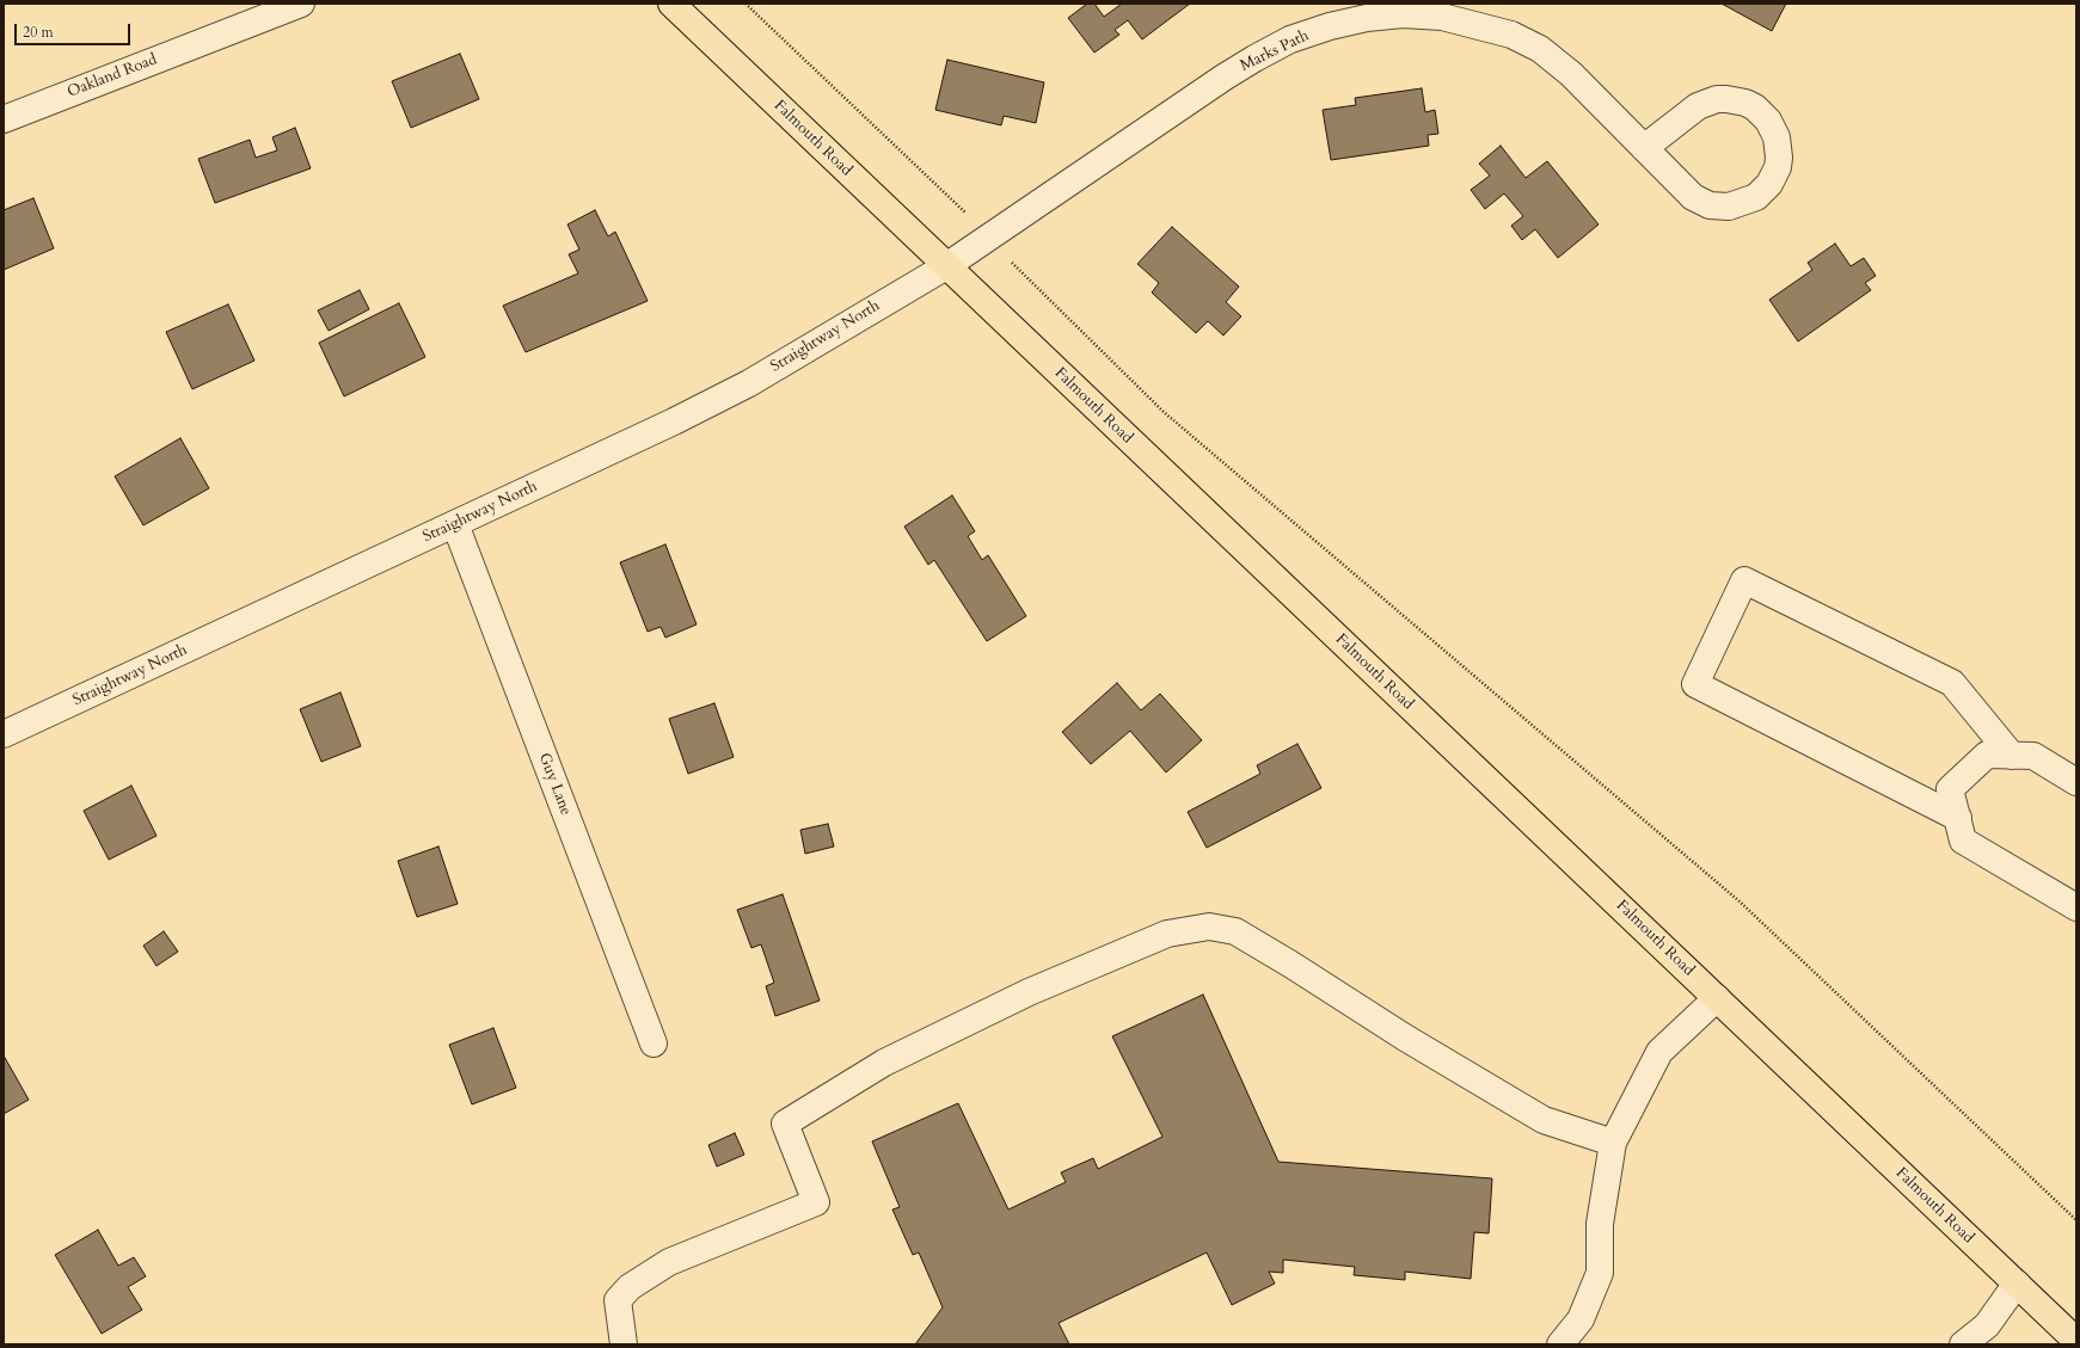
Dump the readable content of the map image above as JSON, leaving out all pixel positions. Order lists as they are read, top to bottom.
{
  "streets": {
    "main road": ["Falmouth Road"],
    "street": [
      "Marks Path",
      "Oakland Road",
      "Straightway North",
      "Guy Lane"
    ]
  },
  "crossings": [
    ["Marks Path", "Falmouth Road"],
    ["Marks Path", "Straightway North"],
    ["Falmouth Road", "Straightway North"],
    ["Straightway North", "Guy Lane"]
  ],
  "scale_bar": "20 m"
}
